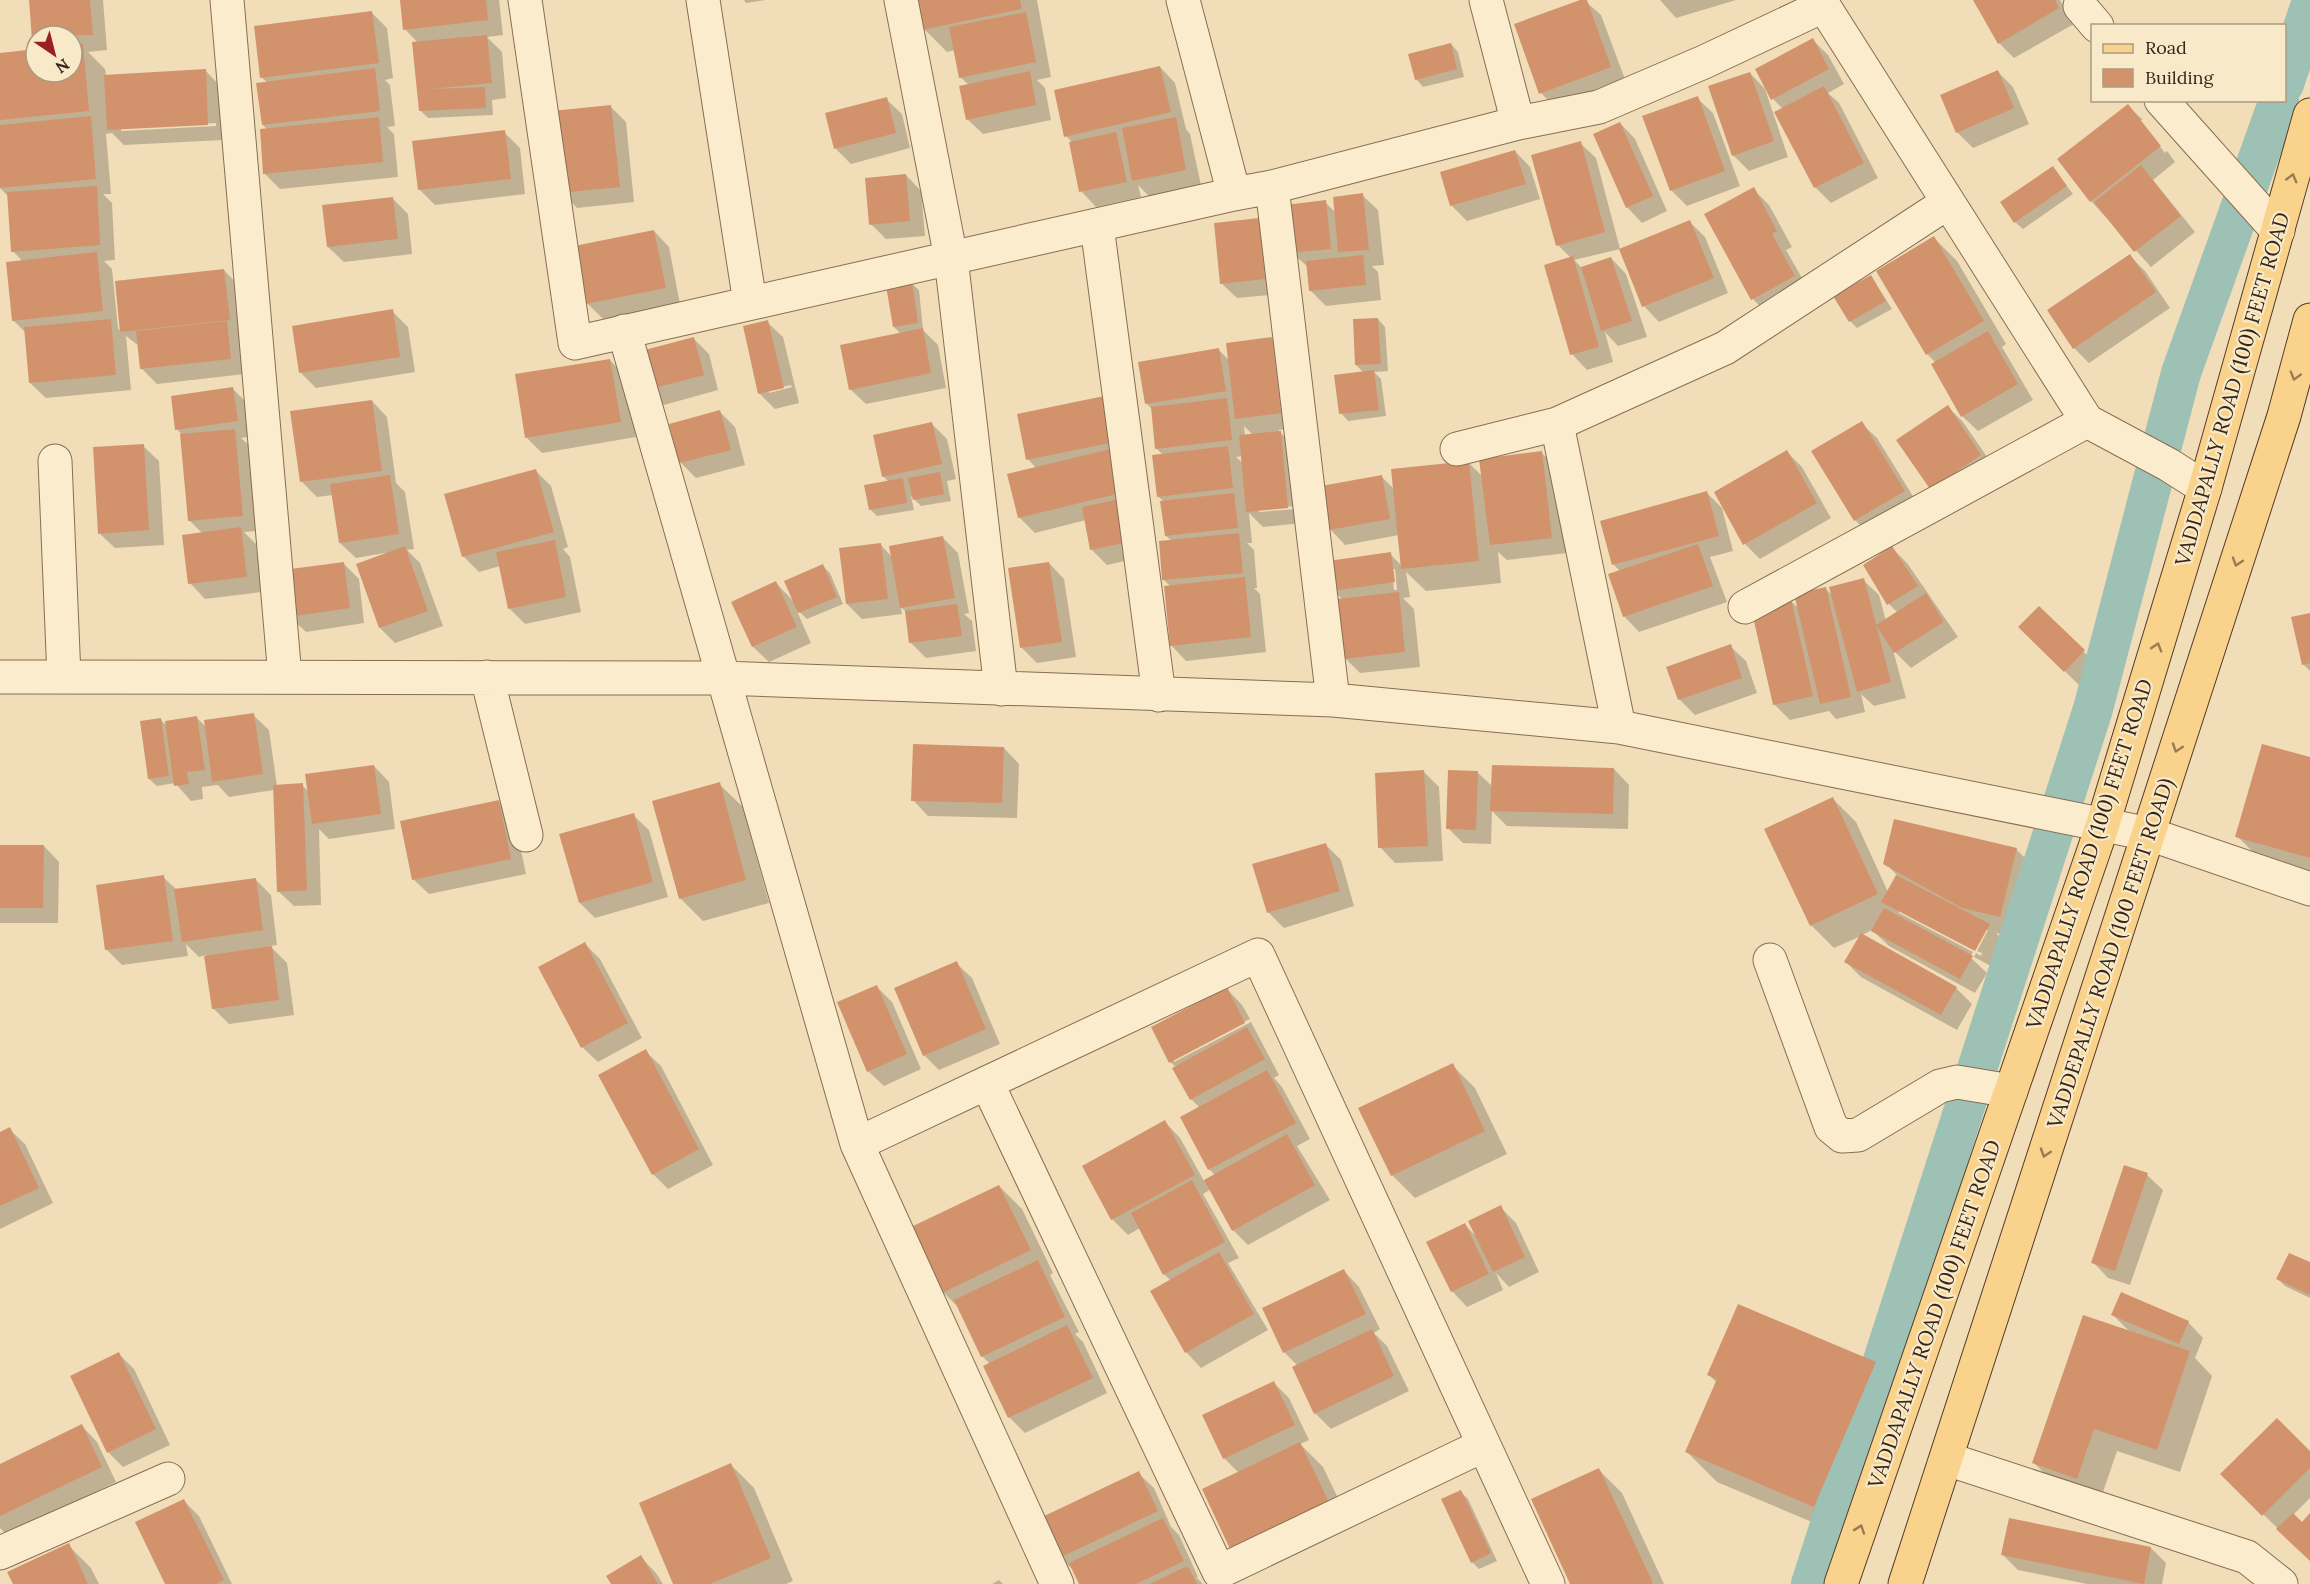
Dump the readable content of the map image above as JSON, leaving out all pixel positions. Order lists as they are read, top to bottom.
{
  "streets": {
    "main road": ["VADDAPALLY ROAD (100) FEET ROAD", "VADDEPALLY ROAD (100 FEET ROAD)"]
  },
  "one_way": ["VADDAPALLY ROAD (100) FEET ROAD", "VADDEPALLY ROAD (100 FEET ROAD)"],
  "legend": ["Road", "Building"],
  "north": "bottom right"
}
